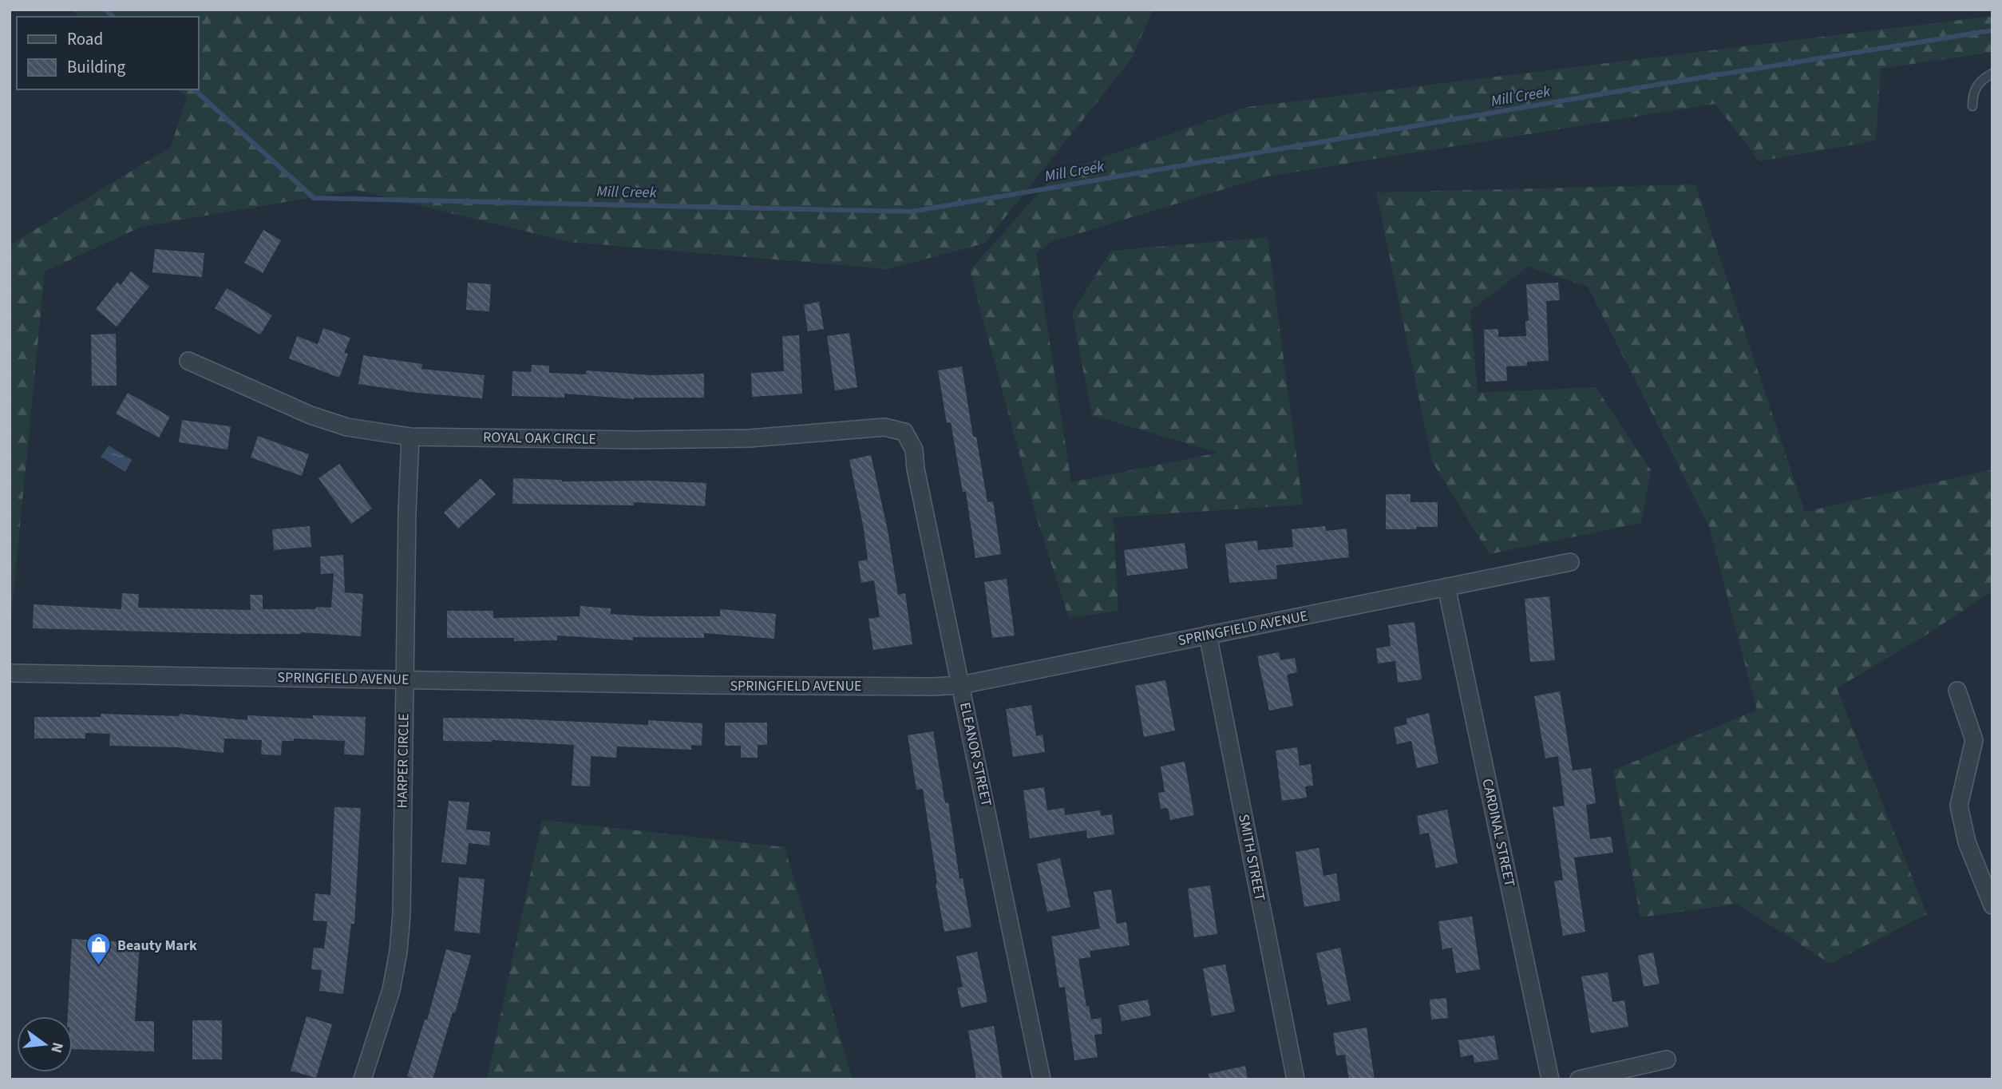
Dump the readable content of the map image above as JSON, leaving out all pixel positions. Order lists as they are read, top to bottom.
{
  "streets": {
    "street": [
      "ROYAL OAK CIRCLE",
      "SPRINGFIELD AVENUE",
      "ELEANOR STREET",
      "HARPER CIRCLE",
      "CARDINAL STREET",
      "SMITH STREET"
    ]
  },
  "crossings": [
    ["ROYAL OAK CIRCLE", "ELEANOR STREET"],
    ["ROYAL OAK CIRCLE", "HARPER CIRCLE"],
    ["SPRINGFIELD AVENUE", "ELEANOR STREET"],
    ["SPRINGFIELD AVENUE", "HARPER CIRCLE"],
    ["SPRINGFIELD AVENUE", "CARDINAL STREET"],
    ["SPRINGFIELD AVENUE", "SMITH STREET"]
  ],
  "water": ["Mill Creek"],
  "places": {
    "shop": ["Beauty Mark"]
  },
  "legend": ["Road", "Building"],
  "north": "right"
}
